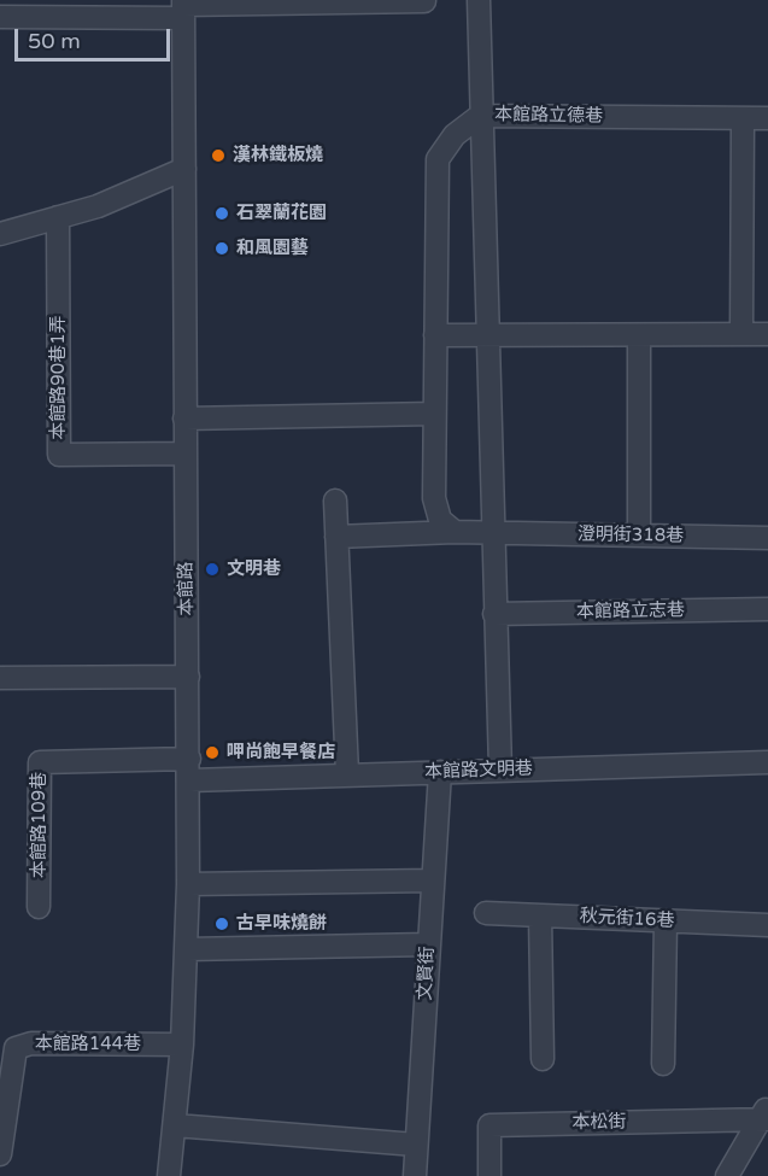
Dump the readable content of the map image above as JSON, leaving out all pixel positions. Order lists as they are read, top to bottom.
{
  "streets": {
    "street": [
      "本館路立德巷",
      "本館路90巷1弄",
      "澄明街318巷",
      "本館路",
      "本館路立志巷",
      "本館路文明巷",
      "本館路109巷",
      "秋元街16巷",
      "文賢街",
      "本館路144巷",
      "本松街"
    ]
  },
  "crossings": [
    ["本館路90巷1弄", "本館路"],
    ["本館路", "本館路文明巷"],
    ["本館路", "本館路109巷"],
    ["本館路", "本館路144巷"],
    ["本館路文明巷", "本館路109巷"],
    ["本館路文明巷", "文賢街"]
  ],
  "places": [
    "漢林鐵板燒",
    "石翠蘭花園",
    "和風園藝",
    "文明巷",
    "呷尚飽早餐店",
    "古早味燒餅"
  ],
  "scale_bar": "50 m"
}
